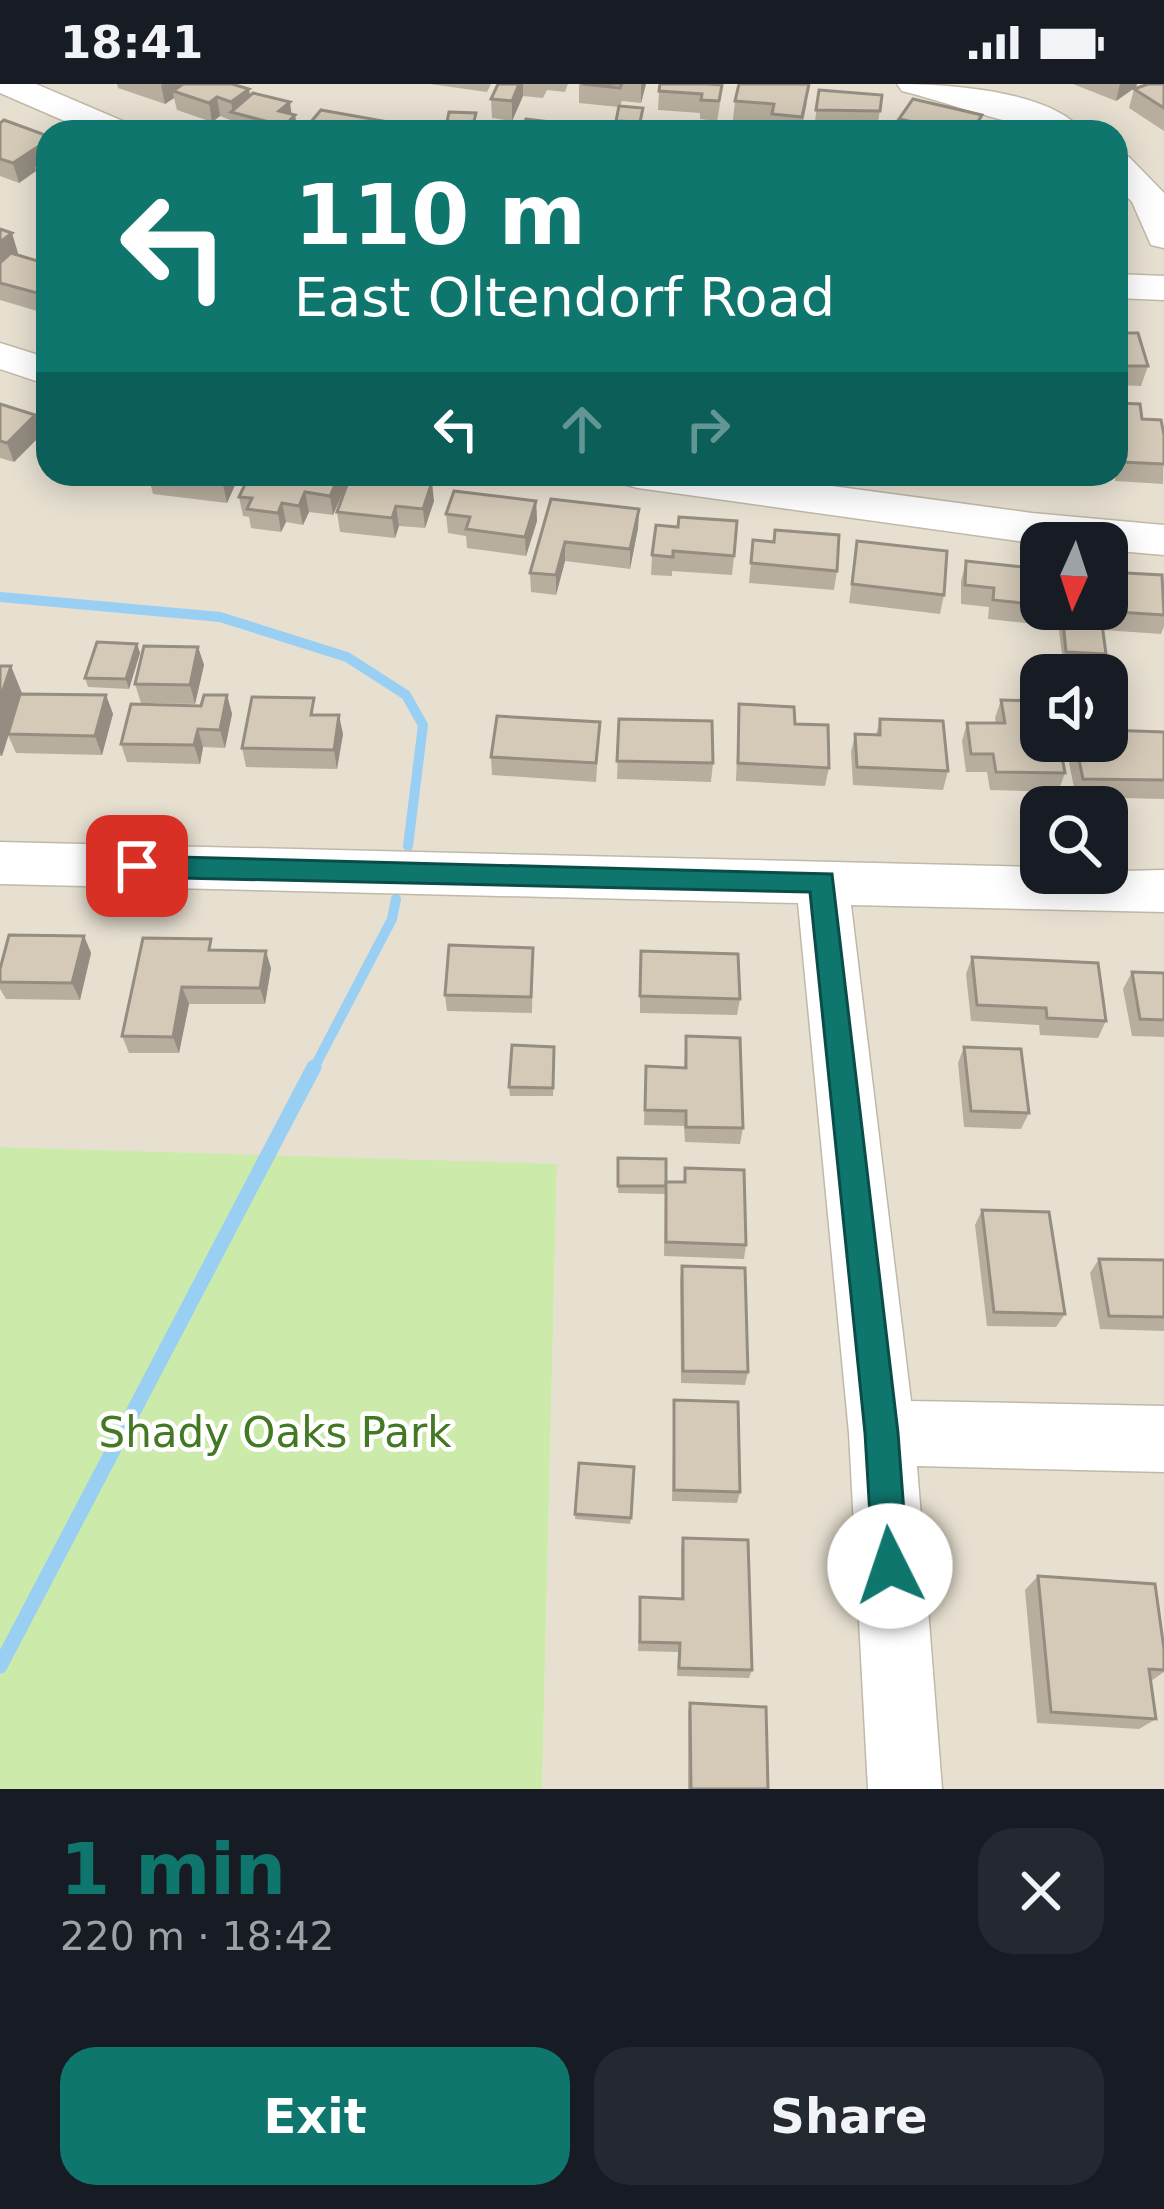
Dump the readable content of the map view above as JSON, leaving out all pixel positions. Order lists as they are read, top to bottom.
{
  "parks": ["Shady Oaks Park"],
  "north": "bottom",
  "page": {
    "status": "18:41",
    "turn": ["110 m", "East Oltendorf Road"],
    "heading": ["1 min", "220 m · 18:42"],
    "buttons": ["Exit", "Share"]
  }
}
